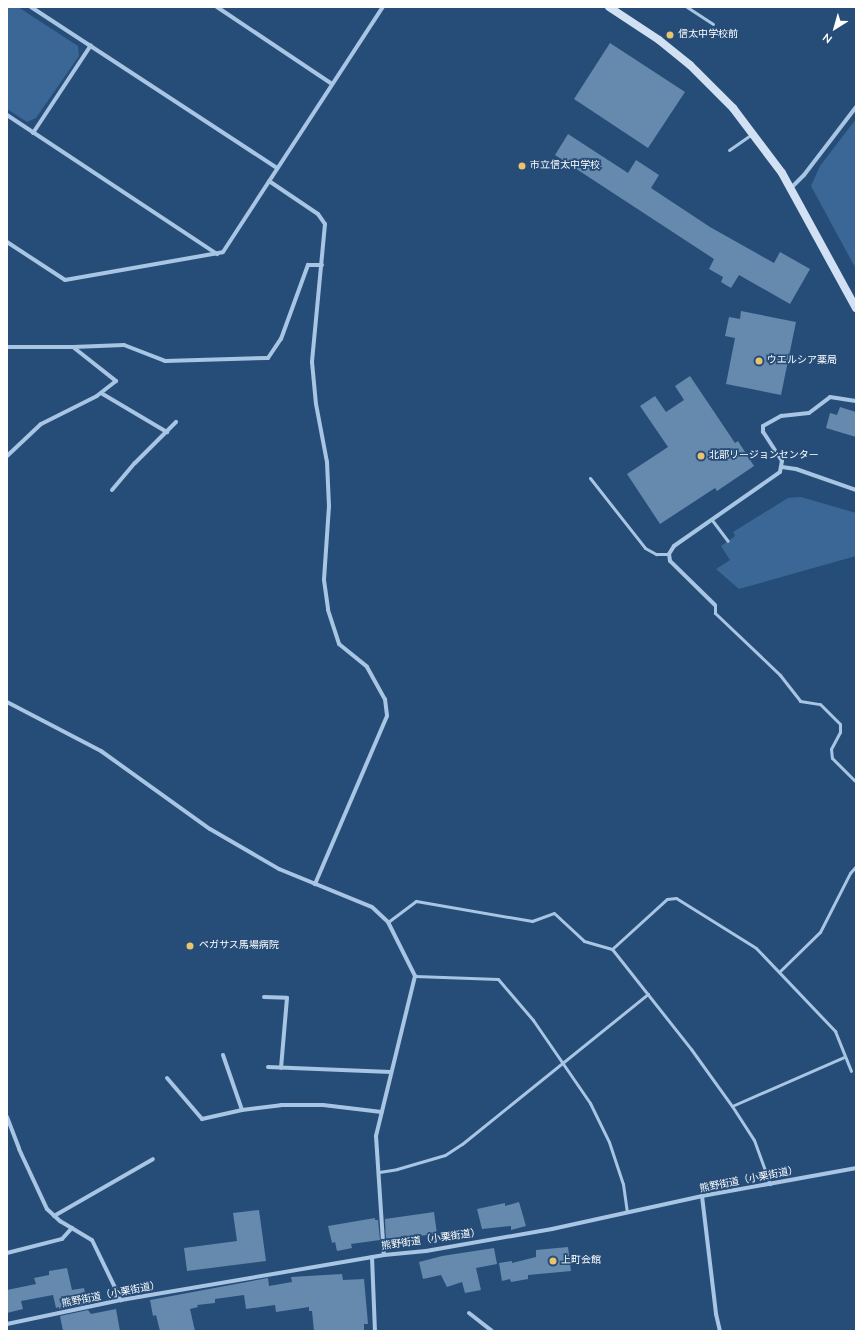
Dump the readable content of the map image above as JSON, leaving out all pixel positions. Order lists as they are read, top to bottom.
{
  "streets": {
    "street": ["熊野街道（小栗街道）"]
  },
  "places": [
    "信太中学校前",
    "市立信太中学校",
    "ウエルシア薬局",
    "北部リージョンセンター",
    "ペガサス馬場病院",
    "上町会館"
  ],
  "north": "bottom left"
}
